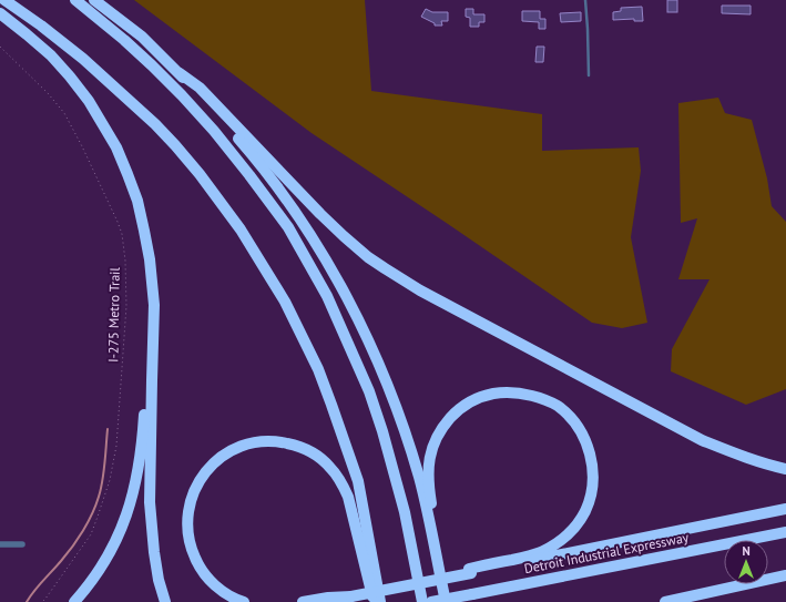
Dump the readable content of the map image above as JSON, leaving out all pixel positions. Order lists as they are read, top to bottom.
{
  "streets": {
    "highway": ["Detroit Industrial Expressway"],
    "path": ["I-275 Metro Trail"]
  },
  "north": "top"
}
